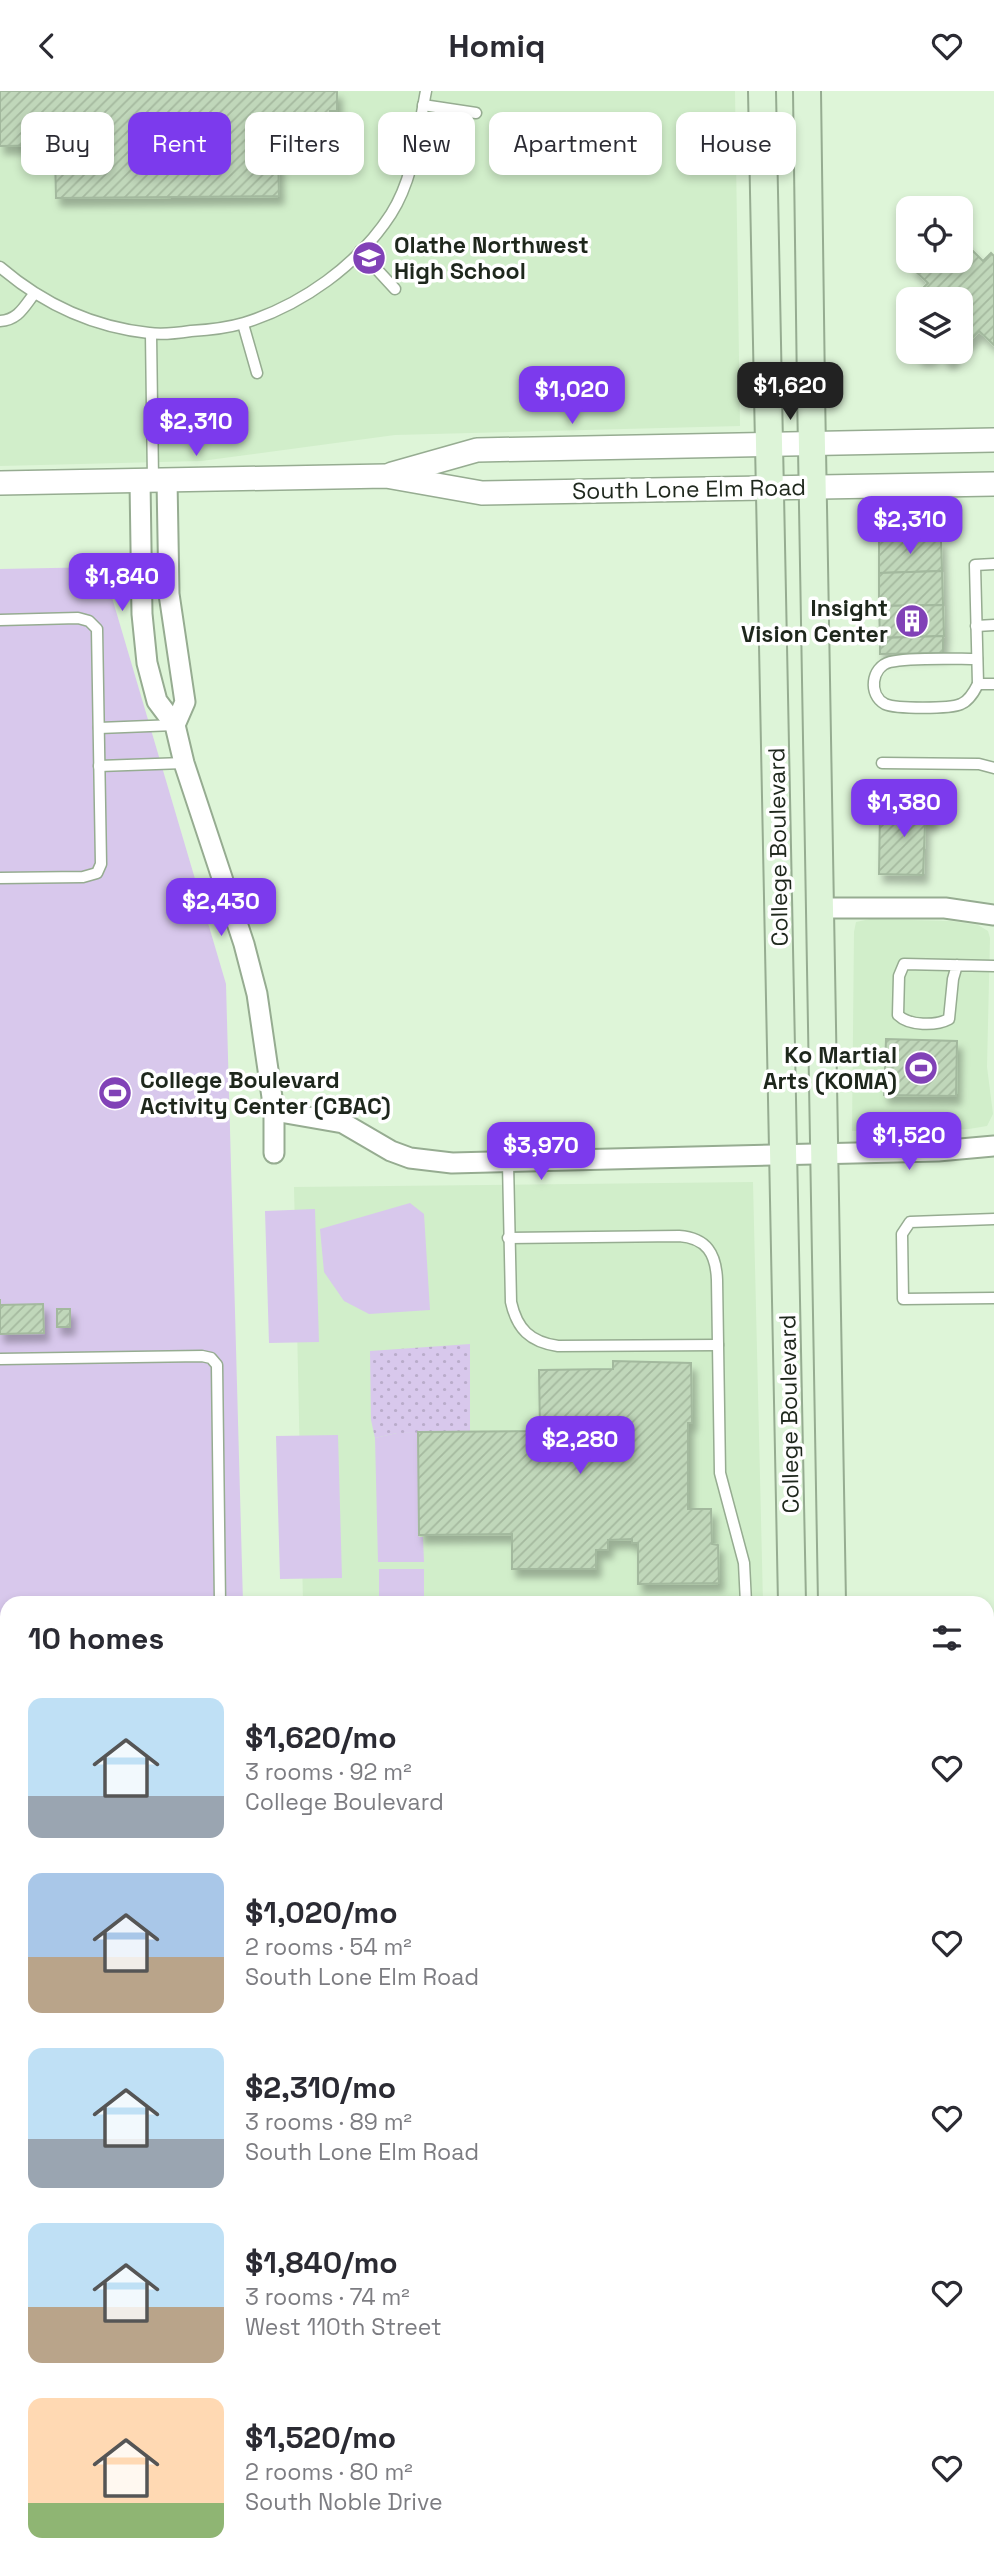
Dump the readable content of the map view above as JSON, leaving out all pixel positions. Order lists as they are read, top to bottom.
{
  "streets": {
    "main road": ["College Boulevard"],
    "street": ["South Lone Elm Road"]
  },
  "crossings": [
    ["South Lone Elm Road", "College Boulevard"]
  ],
  "places": {
    "school or university": ["Olathe Northwest High School"],
    "building": ["Insight Vision Center"],
    "sports": ["Ko Martial Arts (KOMA)", "College Boulevard Activity Center (CBAC)"]
  },
  "page": {
    "header": "Homiq",
    "chip": [
      "Buy",
      "Rent",
      "Filters",
      "New",
      "Apartment",
      "House"
    ],
    "price": [
      "$1,620",
      "$1,020",
      "$2,310",
      "$2,310",
      "$1,840",
      "$1,380",
      "$2,430",
      "$1,520",
      "$3,970",
      "$2,280"
    ],
    "heading": "10 homes",
    "list": [
      {
        "name": "$1,620/mo",
        "note": "3 rooms · 92 m² · College Boulevard"
      },
      {
        "name": "$1,020/mo",
        "note": "2 rooms · 54 m² · South Lone Elm Road"
      },
      {
        "name": "$2,310/mo",
        "note": "3 rooms · 89 m² · South Lone Elm Road"
      },
      {
        "name": "$1,840/mo",
        "note": "3 rooms · 74 m² · West 110th Street"
      },
      {
        "name": "$1,520/mo",
        "note": "2 rooms · 80 m² · South Noble Drive"
      }
    ]
  }
}
